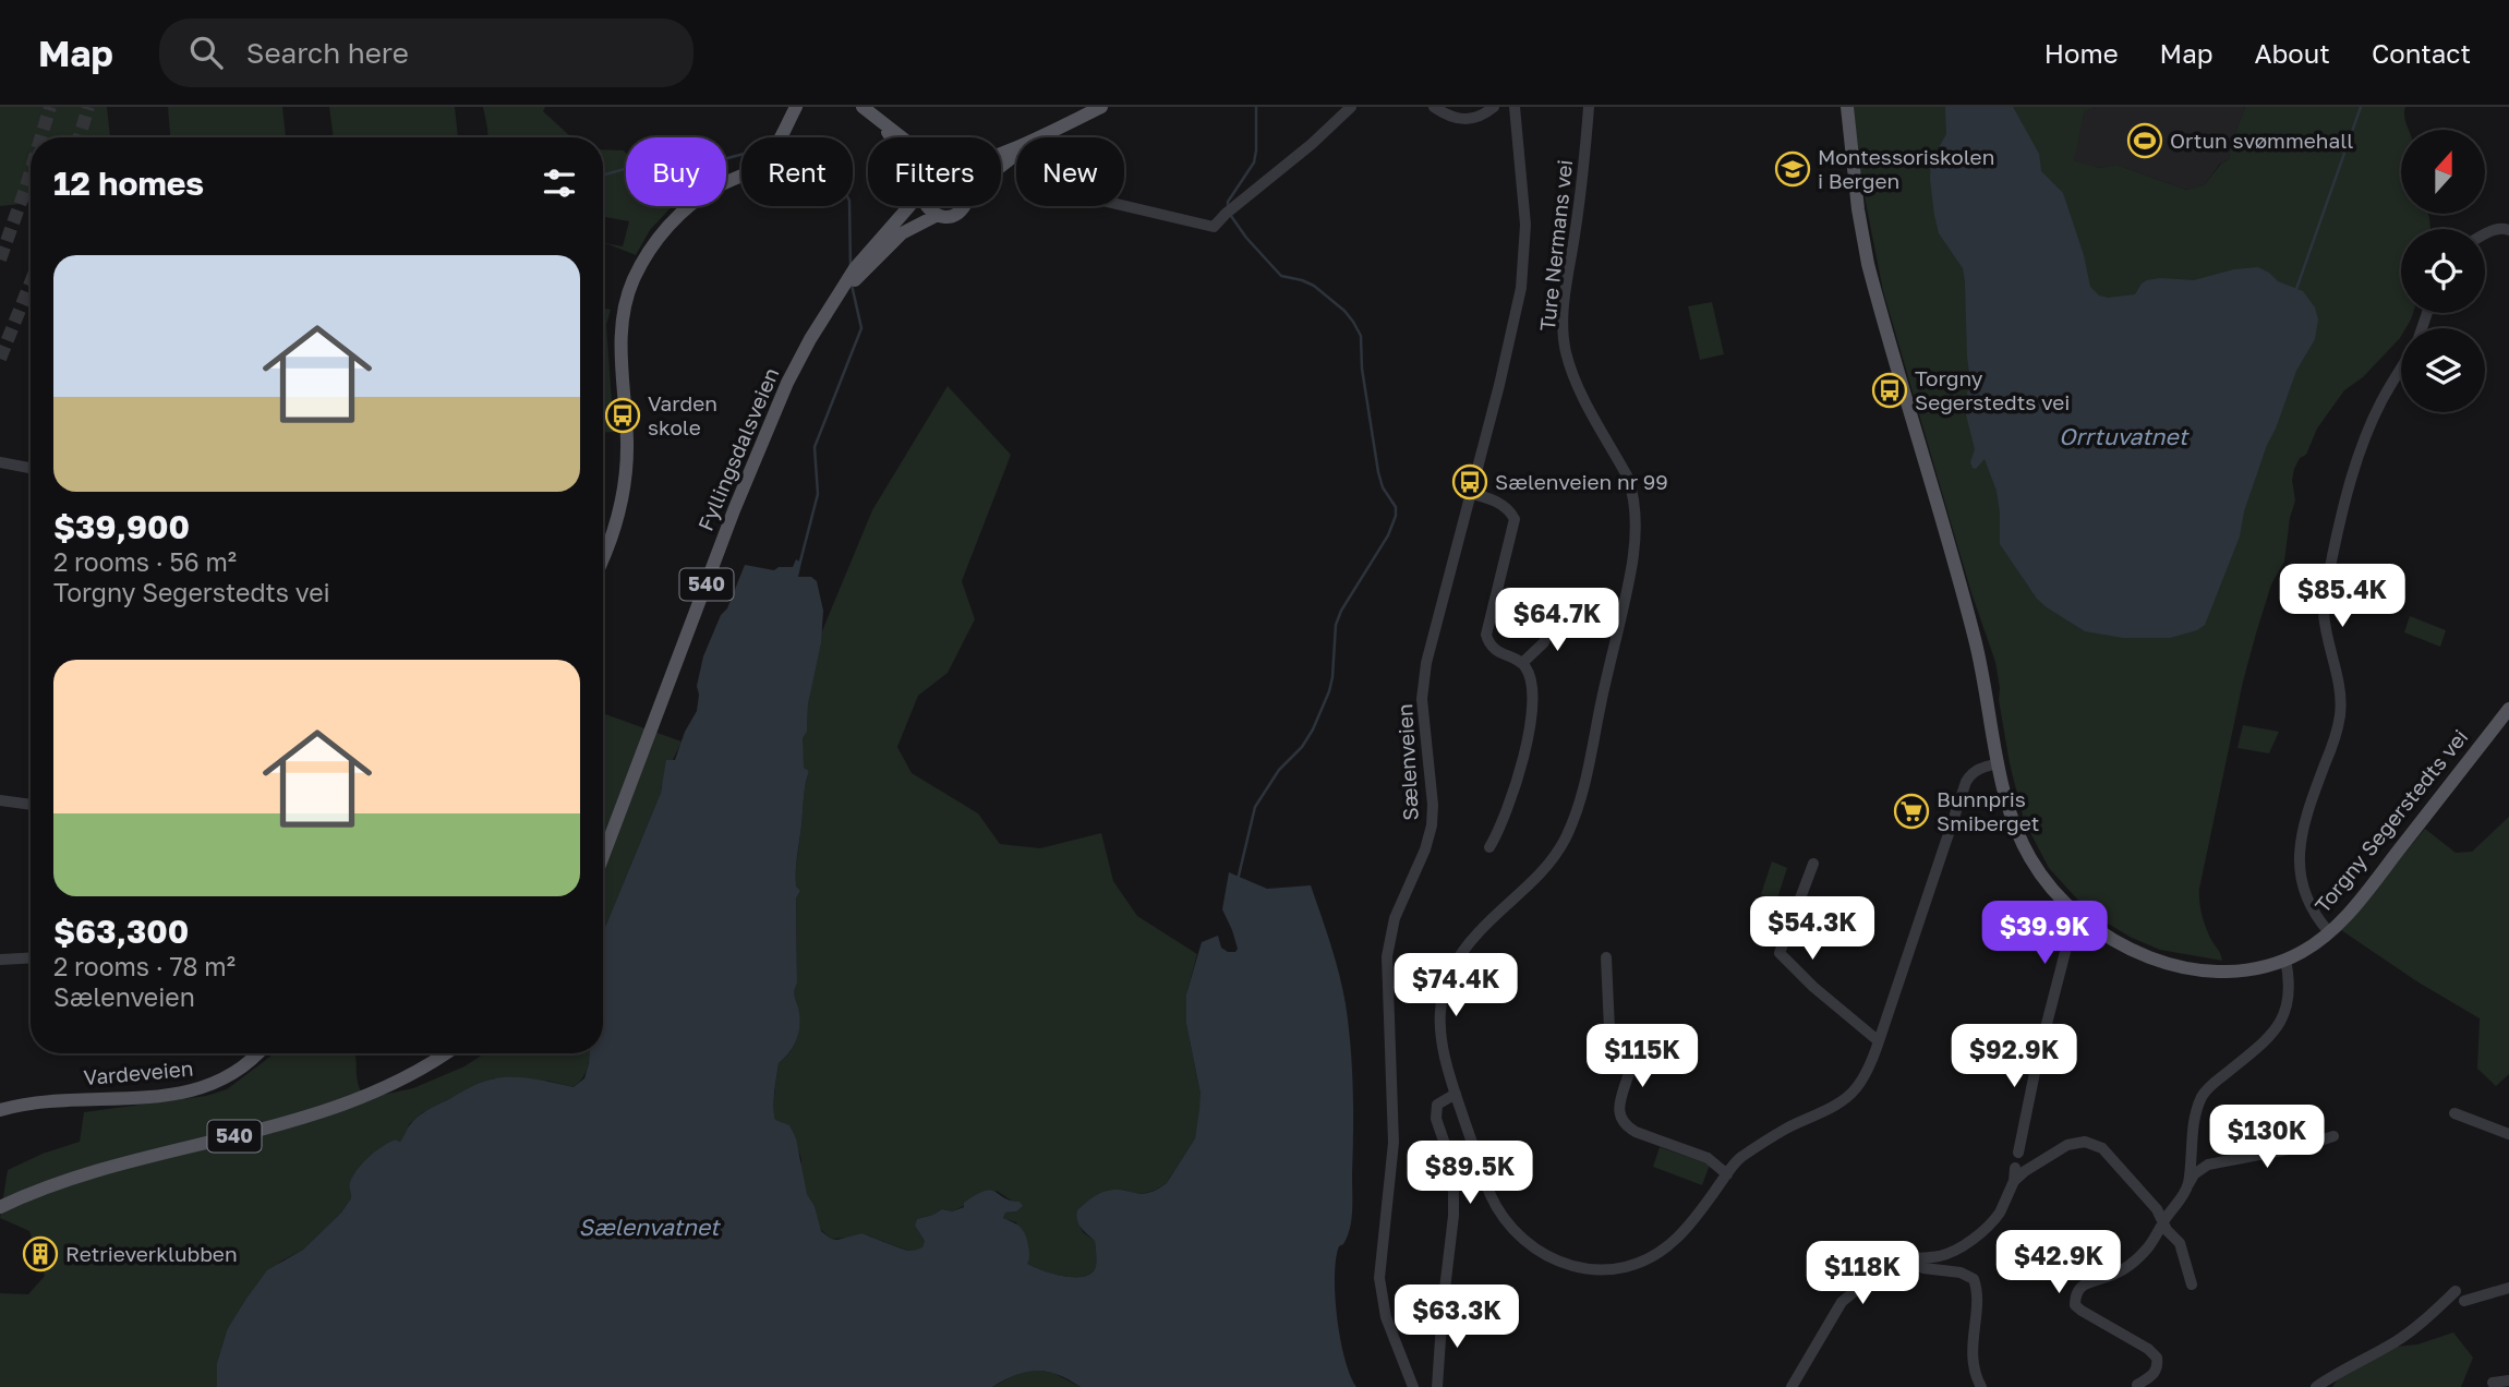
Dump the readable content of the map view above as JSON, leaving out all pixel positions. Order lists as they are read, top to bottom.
{
  "streets": {
    "main road": [
      "Fyllingsdalsveien",
      "540",
      "Torgny Segerstedts vei",
      "Vardeveien"
    ],
    "street": ["Ture Nermans vei", "Sælenveien"]
  },
  "crossings": [
    ["Ture Nermans vei", "Torgny Segerstedts vei"],
    ["Fyllingsdalsveien", "540"]
  ],
  "water": ["Orrtuvatnet", "Sælenvatnet"],
  "places": {
    "sports": ["Ortun svømmehall"],
    "school or university": ["Montessoriskolen i Bergen"],
    "bus stop": ["Torgny Segerstedts vei", "Varden skole", "Sælenveien nr 99"],
    "supermarket": ["Bunnpris Smiberget"],
    "building": ["Retrieverklubben"]
  },
  "north": "top",
  "page": {
    "header": "Map",
    "search": "Search here",
    "nav": [
      "Home",
      "Map",
      "About",
      "Contact"
    ],
    "chip": [
      "Buy",
      "Rent",
      "Filters",
      "New"
    ],
    "heading": "12 homes",
    "list": [
      {
        "name": "$39,900",
        "note": "2 rooms · 56 m² · Torgny Segerstedts vei"
      },
      {
        "name": "$63,300",
        "note": "2 rooms · 78 m² · Sælenveien"
      }
    ],
    "price": [
      "$85.4K",
      "$64.7K",
      "$54.3K",
      "$39.9K",
      "$74.4K",
      "$115K",
      "$92.9K",
      "$130K",
      "$89.5K",
      "$42.9K",
      "$118K",
      "$63.3K"
    ]
  }
}
